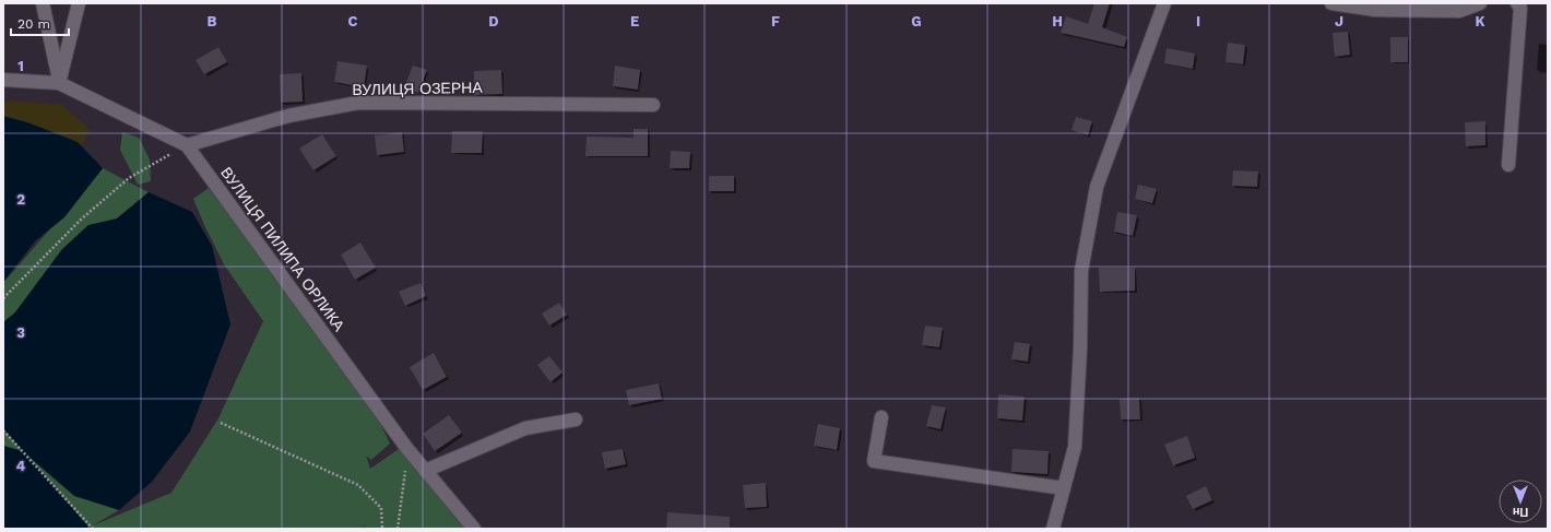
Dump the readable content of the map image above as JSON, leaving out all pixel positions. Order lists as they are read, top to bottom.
{
  "streets": {
    "street": ["ВУЛИЦЯ ОЗЕРНА", "ВУЛИЦЯ ПИЛИПА ОРЛИКА"]
  },
  "crossings": [
    ["ВУЛИЦЯ ОЗЕРНА", "ВУЛИЦЯ ПИЛИПА ОРЛИКА"]
  ],
  "scale_bar": "20 m",
  "north": "bottom",
  "grid": {
    "columns": [
      "B",
      "C",
      "D",
      "E",
      "F",
      "G",
      "H",
      "I",
      "J",
      "K"
    ],
    "rows": [
      "1",
      "2",
      "3",
      "4"
    ]
  }
}
